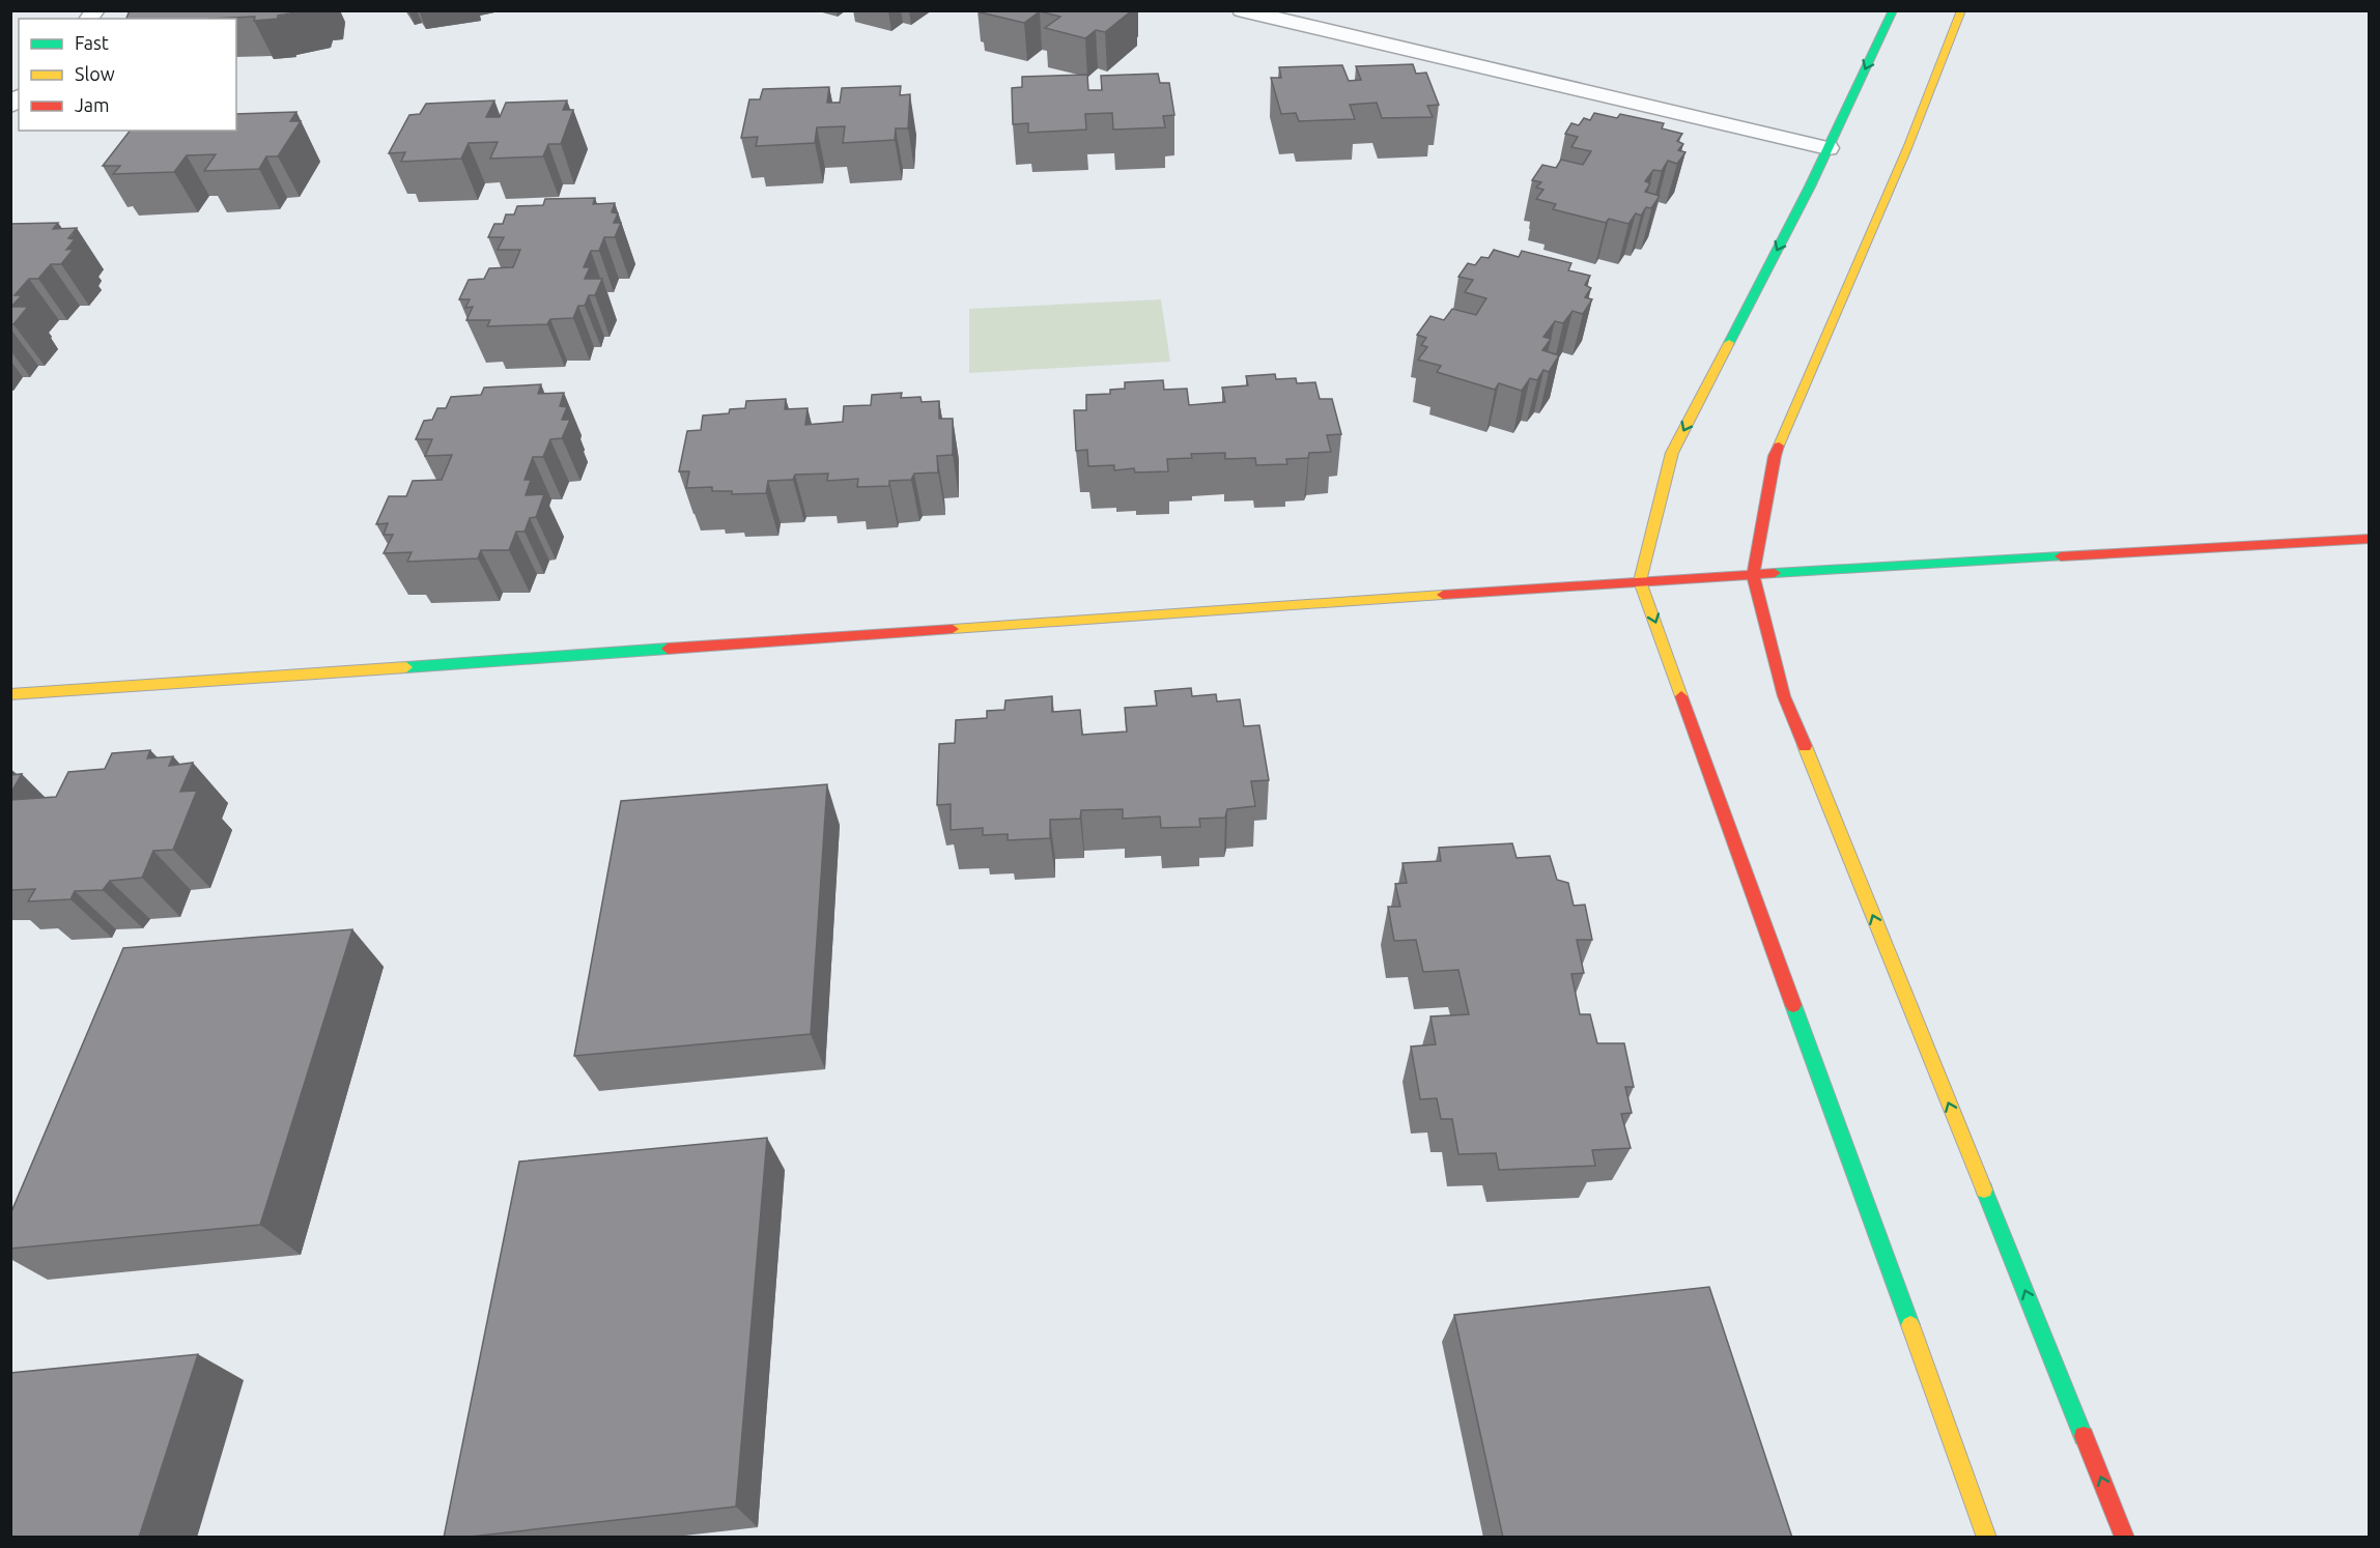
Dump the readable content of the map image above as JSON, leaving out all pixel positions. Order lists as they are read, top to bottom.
{
  "legend": ["Fast", "Slow", "Jam"]
}
